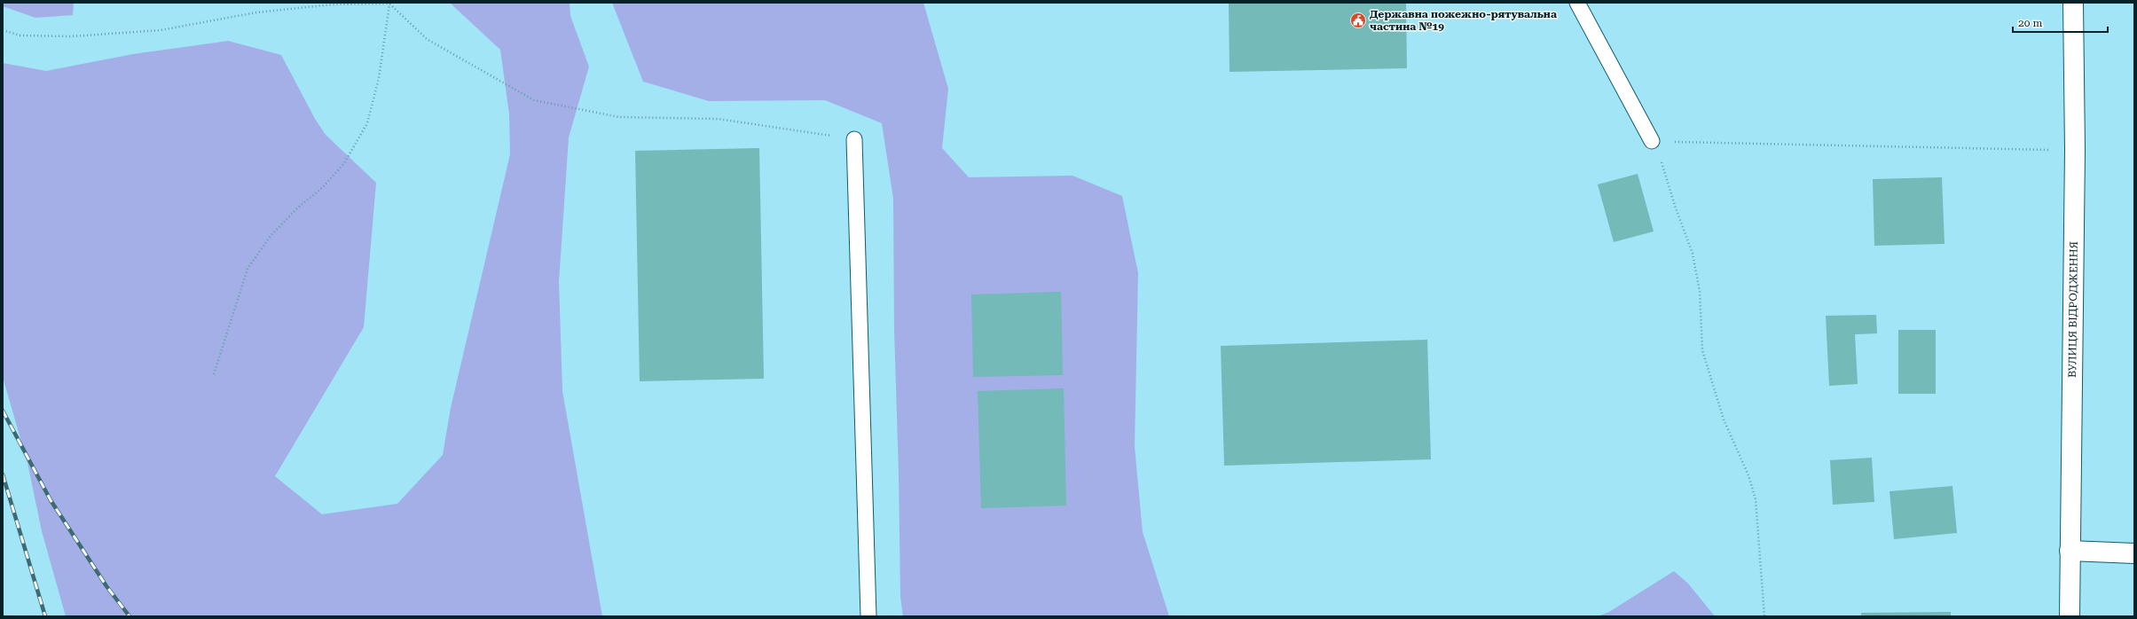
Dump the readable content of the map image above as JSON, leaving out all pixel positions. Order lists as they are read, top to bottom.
{
  "streets": {
    "street": ["ВУЛИЦЯ ВІДРОДЖЕННЯ"]
  },
  "places": {
    "public building": ["Державна пожежно-рятувальна частина №19"]
  },
  "scale_bar": "20 m"
}
